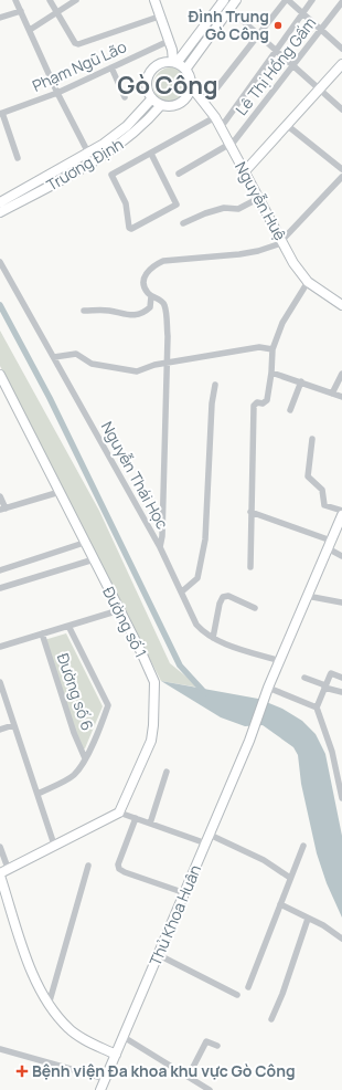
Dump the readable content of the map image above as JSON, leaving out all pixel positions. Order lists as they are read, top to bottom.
{
  "streets": {
    "main road": [
      "Trương Định",
      "Nguyễn Huệ",
      "Đường số 1",
      "Thủ Khoa Huân"
    ],
    "street": [
      "Phạm Ngũ Lão",
      "Lê Thị Hồng Gấm",
      "Nguyễn Thái Học",
      "Đường số 6"
    ]
  },
  "crossings": [
    ["Lê Thị Hồng Gấm", "Nguyễn Huệ"],
    ["Trương Định", "Nguyễn Huệ"]
  ],
  "districts": ["Gò Công"],
  "places": {
    "other": ["Đình Trung Gò Công"],
    "health": ["Bệnh viện Đa khoa khu vực Gò Công"]
  }
}
